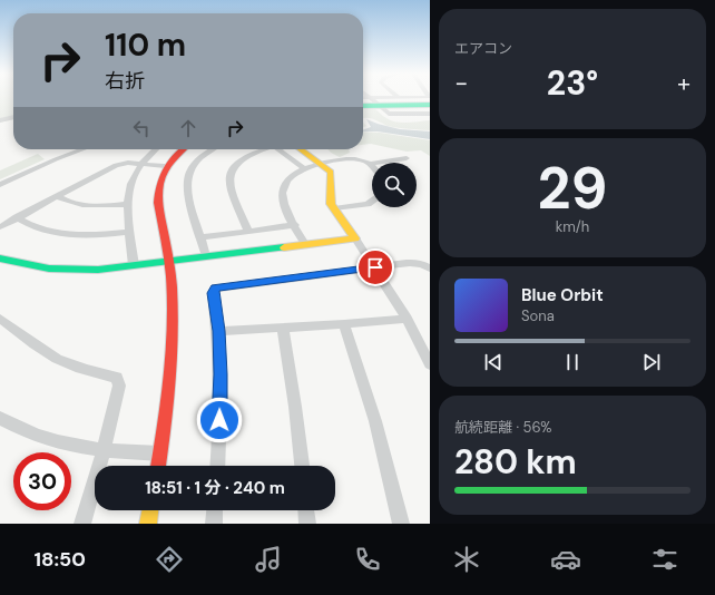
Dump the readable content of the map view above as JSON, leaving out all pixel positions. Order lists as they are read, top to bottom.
{
  "page": {
    "tile": [
      "エアコン",
      ["29", "km/h"],
      ["航続距離 · 56%", "280 km"]
    ],
    "turn": ["110 m", "右折"],
    "heat": ["−", "23°", "+"],
    "song": ["Blue Orbit", "Sona"],
    "limit": "30",
    "trip": "18:51 · 1 分 · 240 m",
    "tabs": "18:50"
  }
}
